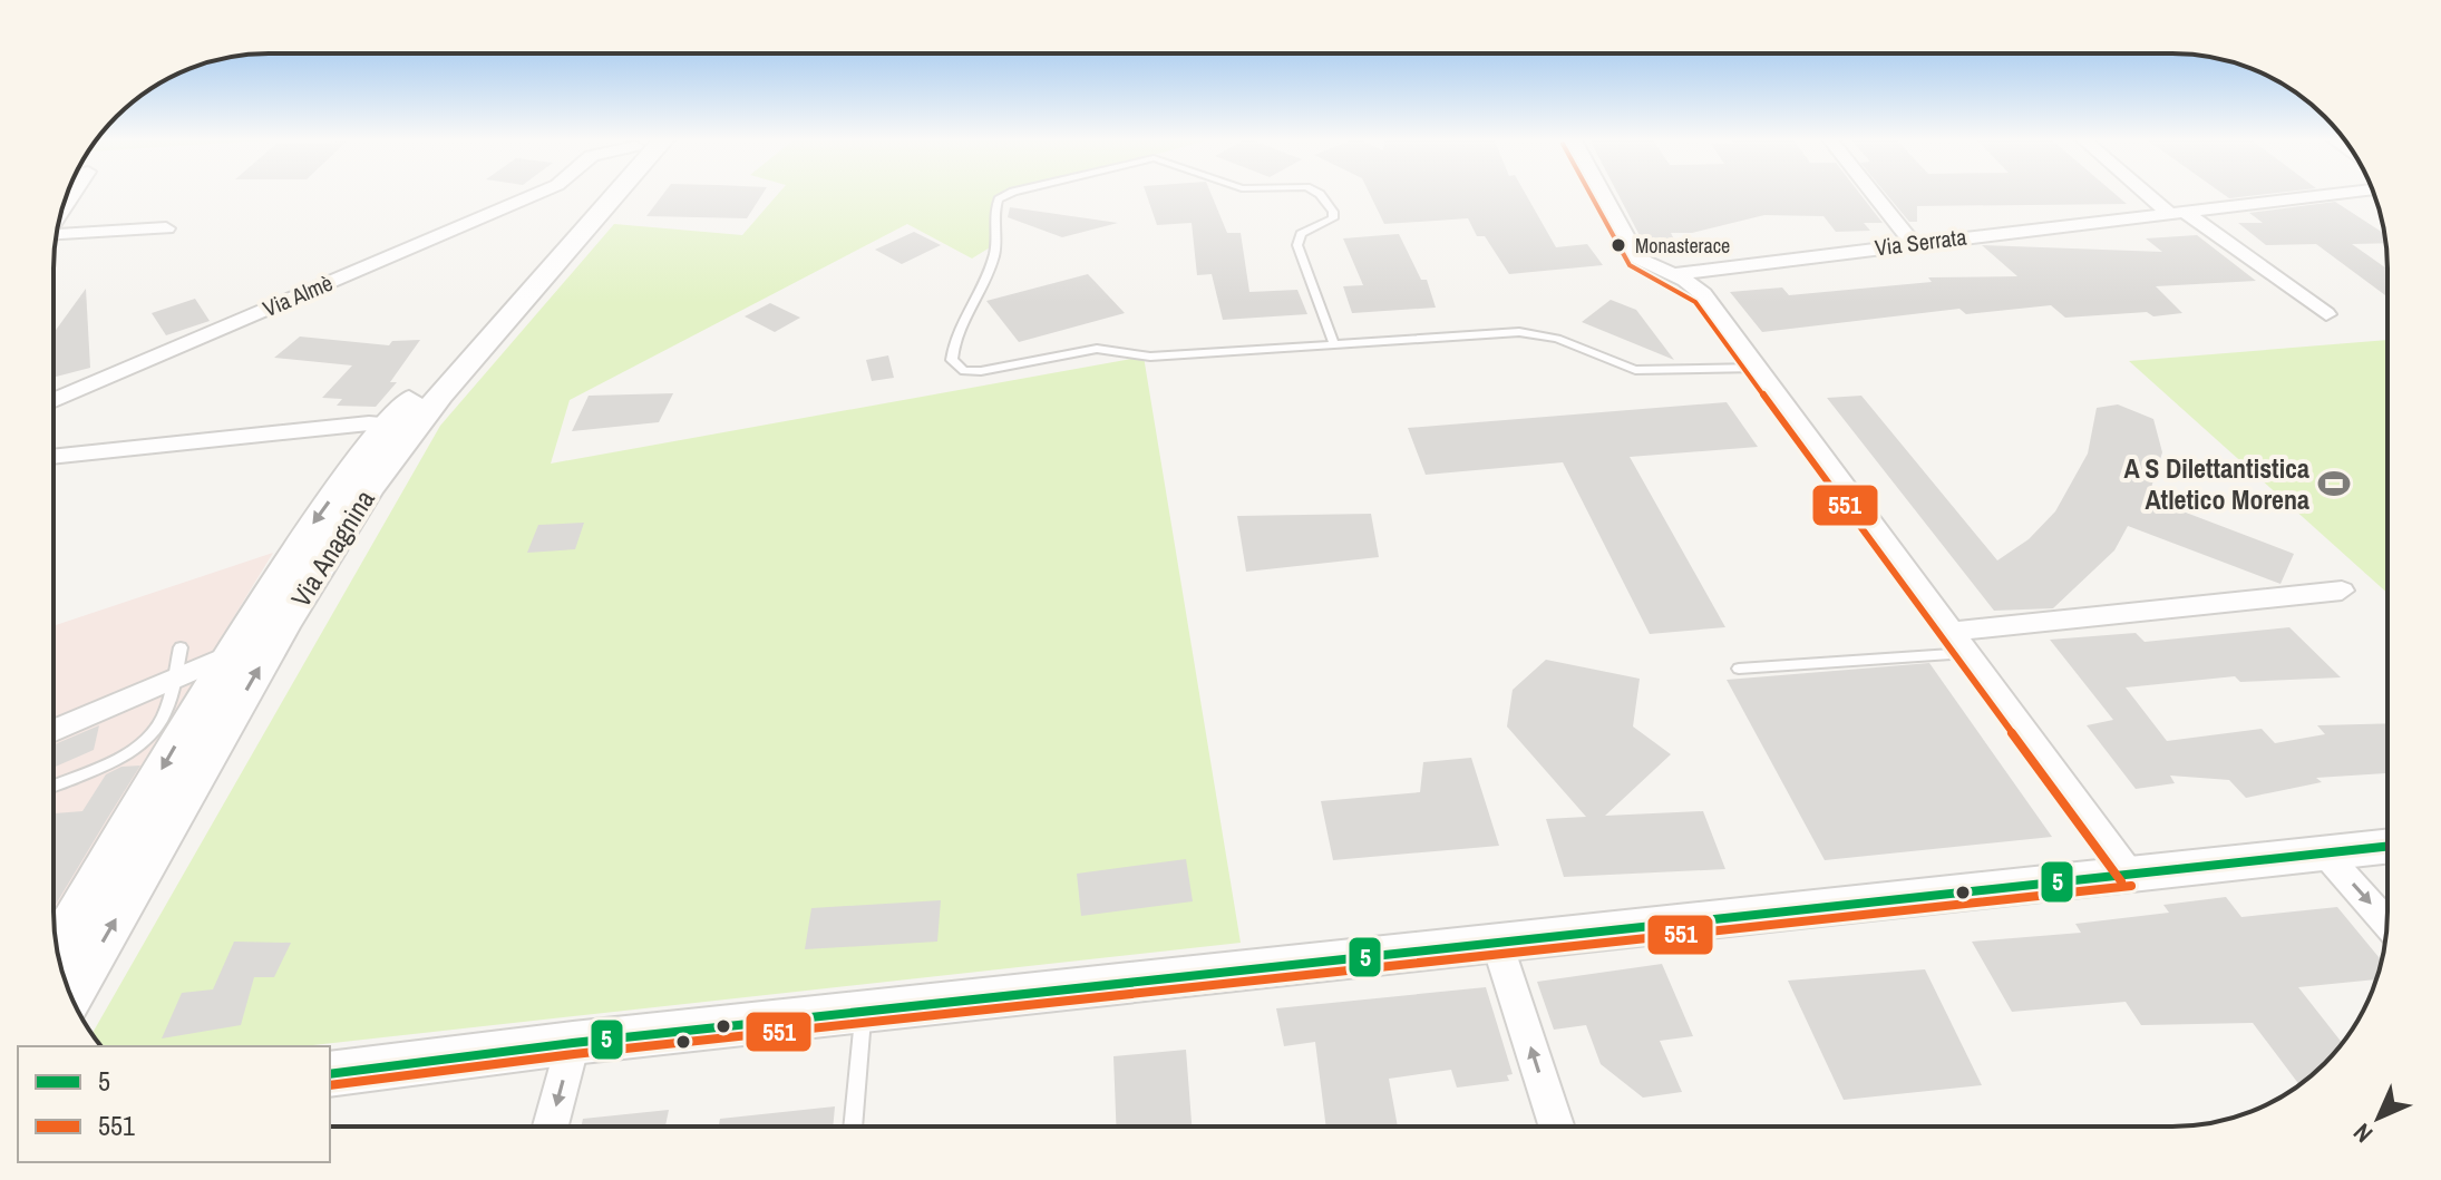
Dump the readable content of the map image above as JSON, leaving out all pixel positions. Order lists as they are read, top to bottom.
{
  "streets": {
    "main road": ["Via Anagnina"],
    "street": ["Via Serrata", "Via Almè"]
  },
  "places": {
    "other": ["Monasterace"],
    "sports": ["A S Dilettantistica Atletico Morena"]
  },
  "lines": ["transit line 551", "transit line 5"],
  "legend": ["5", "551"],
  "north": "bottom left"
}
